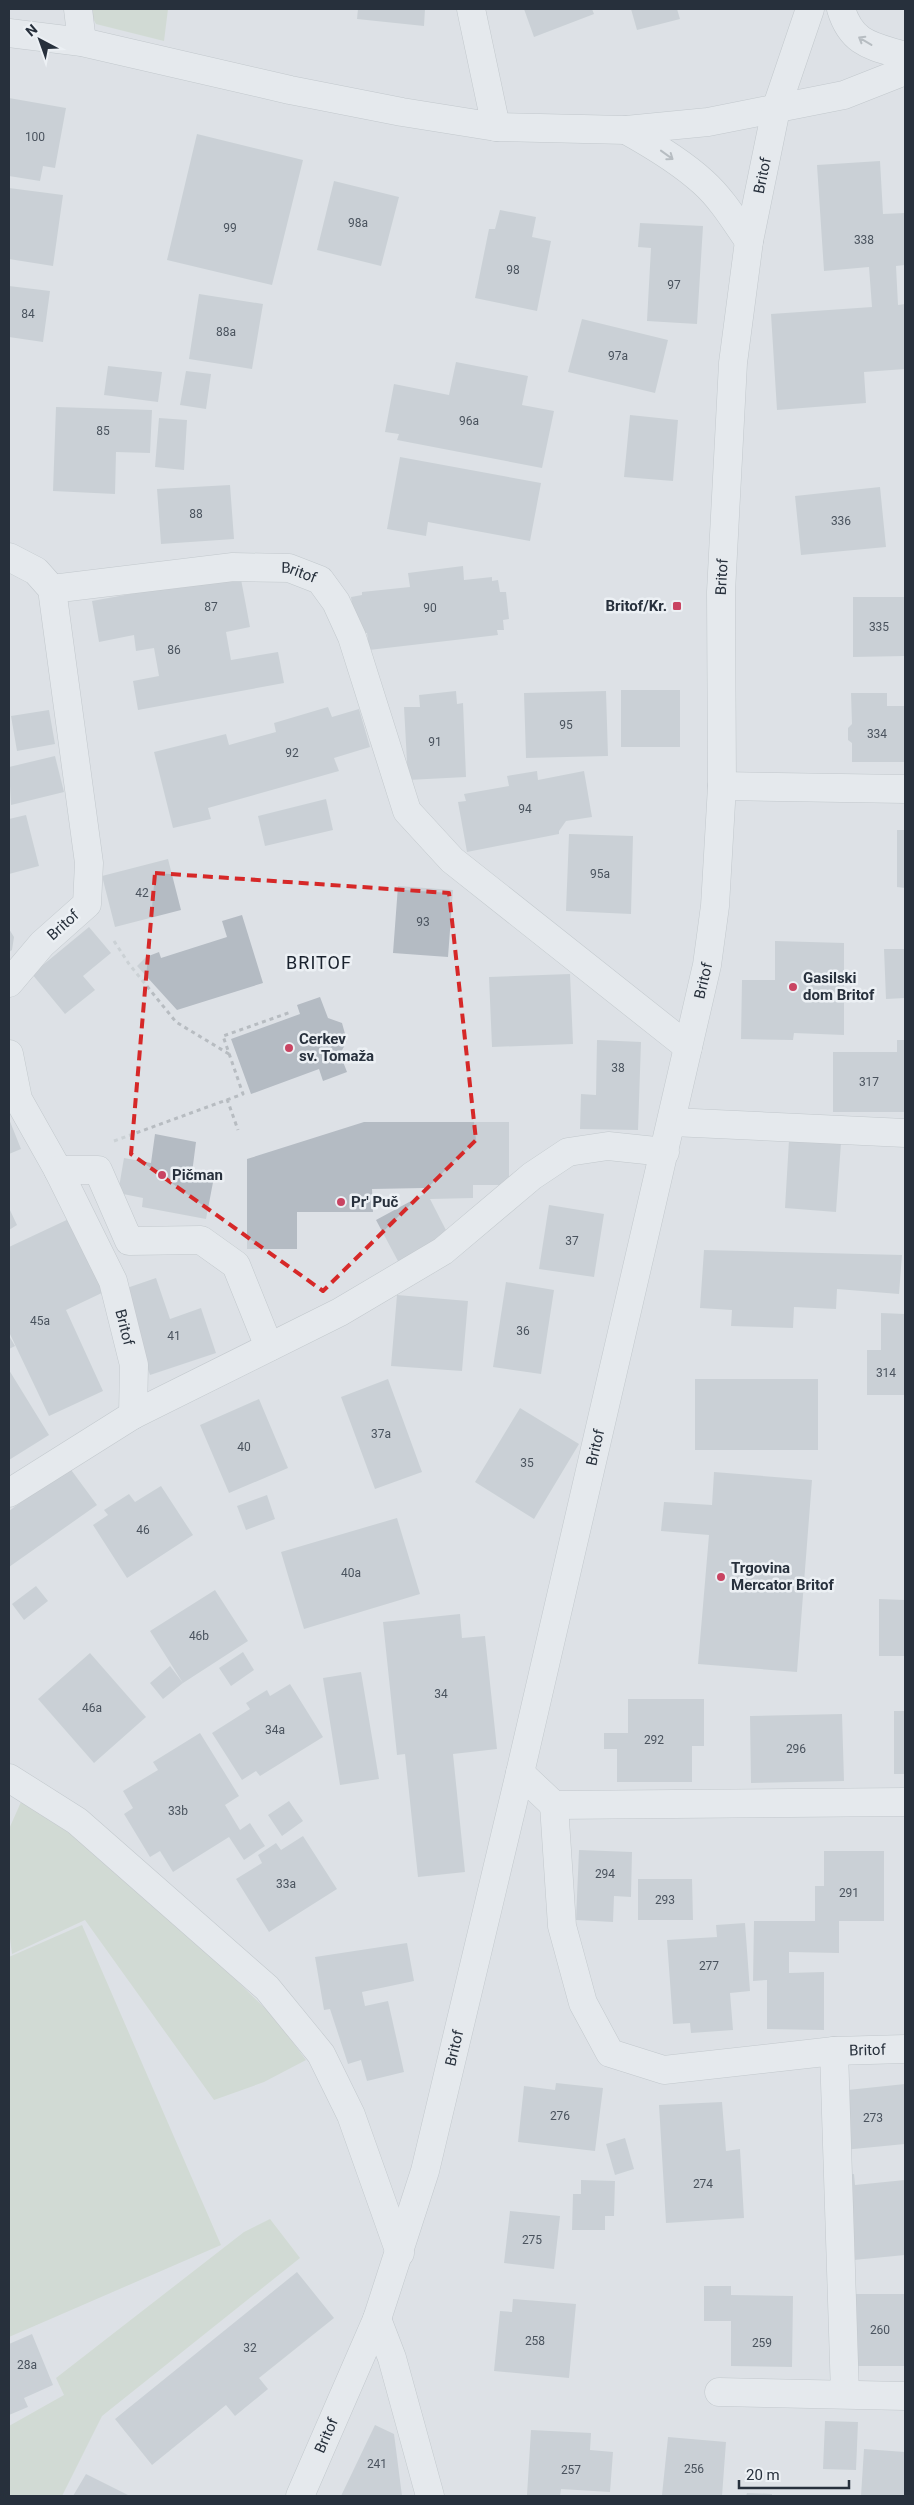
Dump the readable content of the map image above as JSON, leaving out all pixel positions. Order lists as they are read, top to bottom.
{
  "streets": {
    "street": ["Britof"]
  },
  "districts": ["BRITOF"],
  "places": {
    "transit": ["Britof/Kr."],
    "other": [
      "Gasilski dom Britof",
      "Cerkev sv. Tomaža",
      "Pičman",
      "Pr' Puč",
      "Trgovina Mercator Britof"
    ]
  },
  "house_numbers": [
    "100",
    "98a",
    "99",
    "338",
    "98",
    "97",
    "84",
    "88a",
    "97a",
    "96a",
    "85",
    "88",
    "336",
    "87",
    "90",
    "335",
    "86",
    "95",
    "334",
    "91",
    "92",
    "94",
    "95a",
    "42",
    "93",
    "38",
    "317",
    "37",
    "45a",
    "36",
    "41",
    "314",
    "37a",
    "40",
    "35",
    "46",
    "40a",
    "46b",
    "34",
    "46a",
    "34a",
    "292",
    "296",
    "33b",
    "294",
    "33a",
    "291",
    "293",
    "277",
    "276",
    "273",
    "274",
    "275",
    "260",
    "258",
    "259",
    "32",
    "28a",
    "241",
    "256",
    "257"
  ],
  "scale_bar": "20 m",
  "north": "top left"
}
